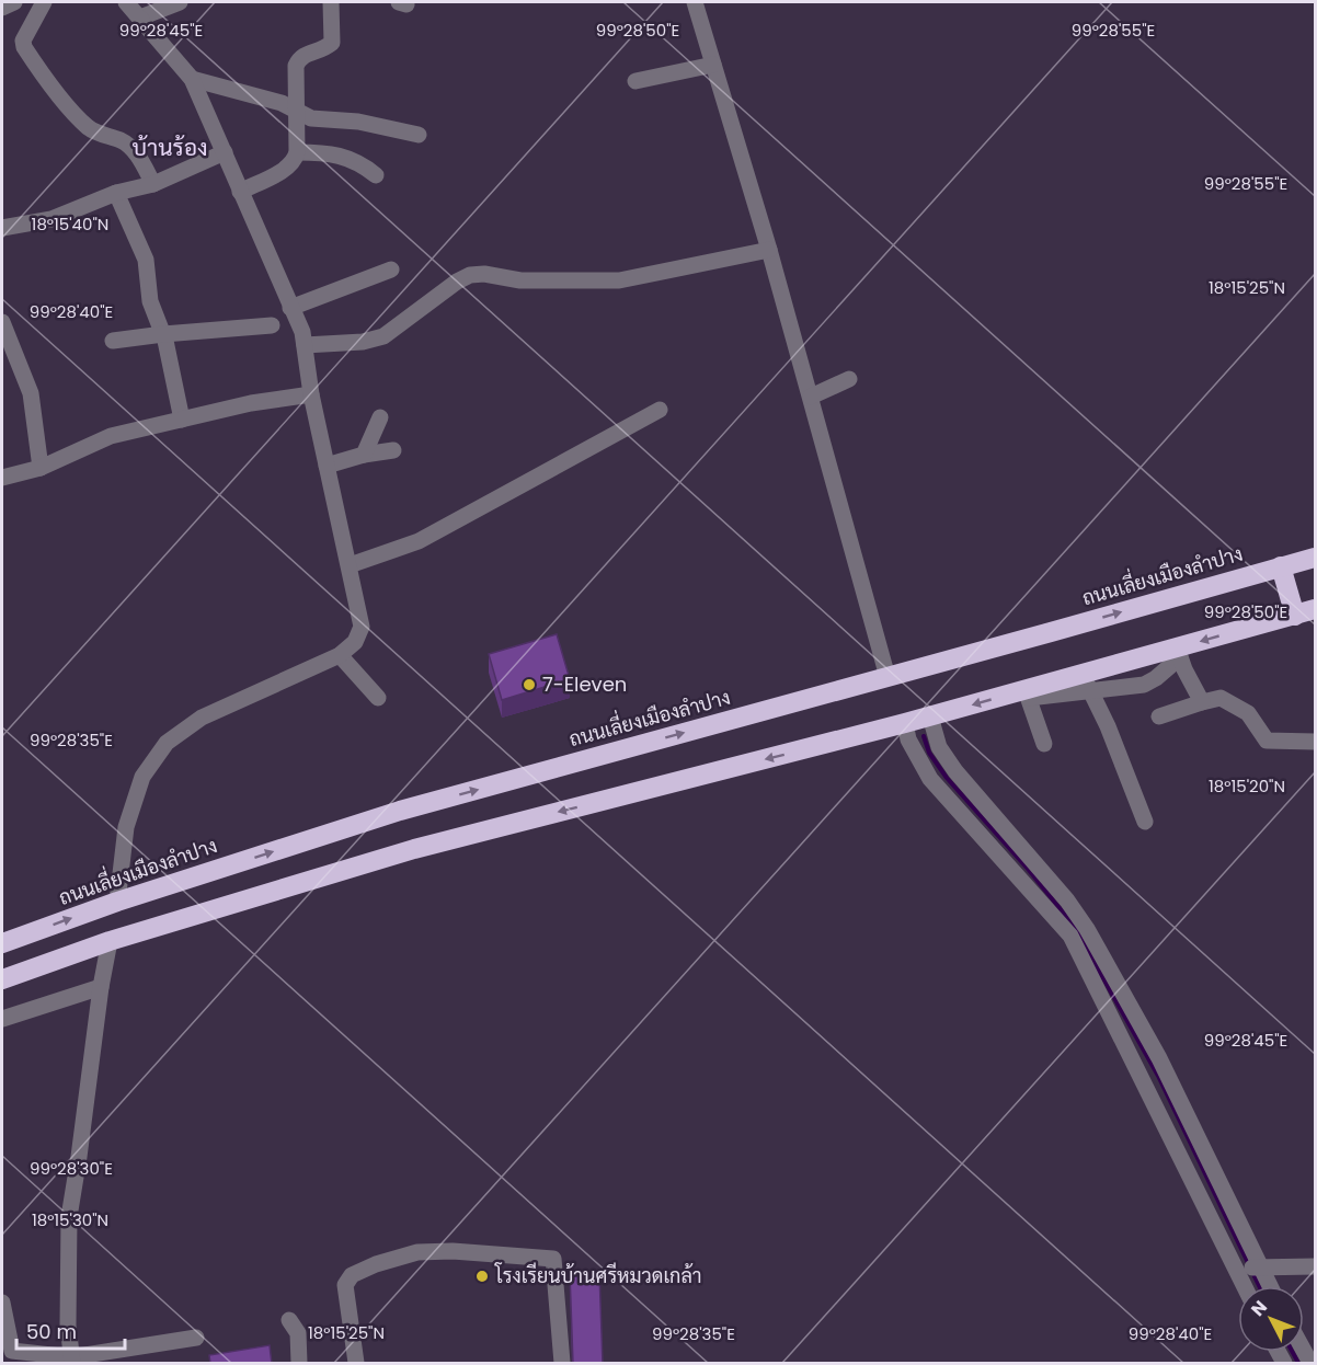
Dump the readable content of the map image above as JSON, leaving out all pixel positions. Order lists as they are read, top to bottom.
{
  "streets": {
    "highway": ["ถนนเลี่ยงเมืองลำปาง"]
  },
  "districts": ["บ้านร้อง"],
  "places": ["7-Eleven", "โรงเรียนบ้านศรีหมวดเกล้า"],
  "scale_bar": "50 m",
  "north": "top left",
  "coordinates": [
    "99°28'45\"E",
    "99°28'50\"E",
    "99°28'55\"E",
    "18°15'40\"N",
    "18°15'25\"N",
    "99°28'40\"E",
    "99°28'35\"E",
    "18°15'20\"N",
    "99°28'30\"E",
    "18°15'30\"N"
  ]
}
